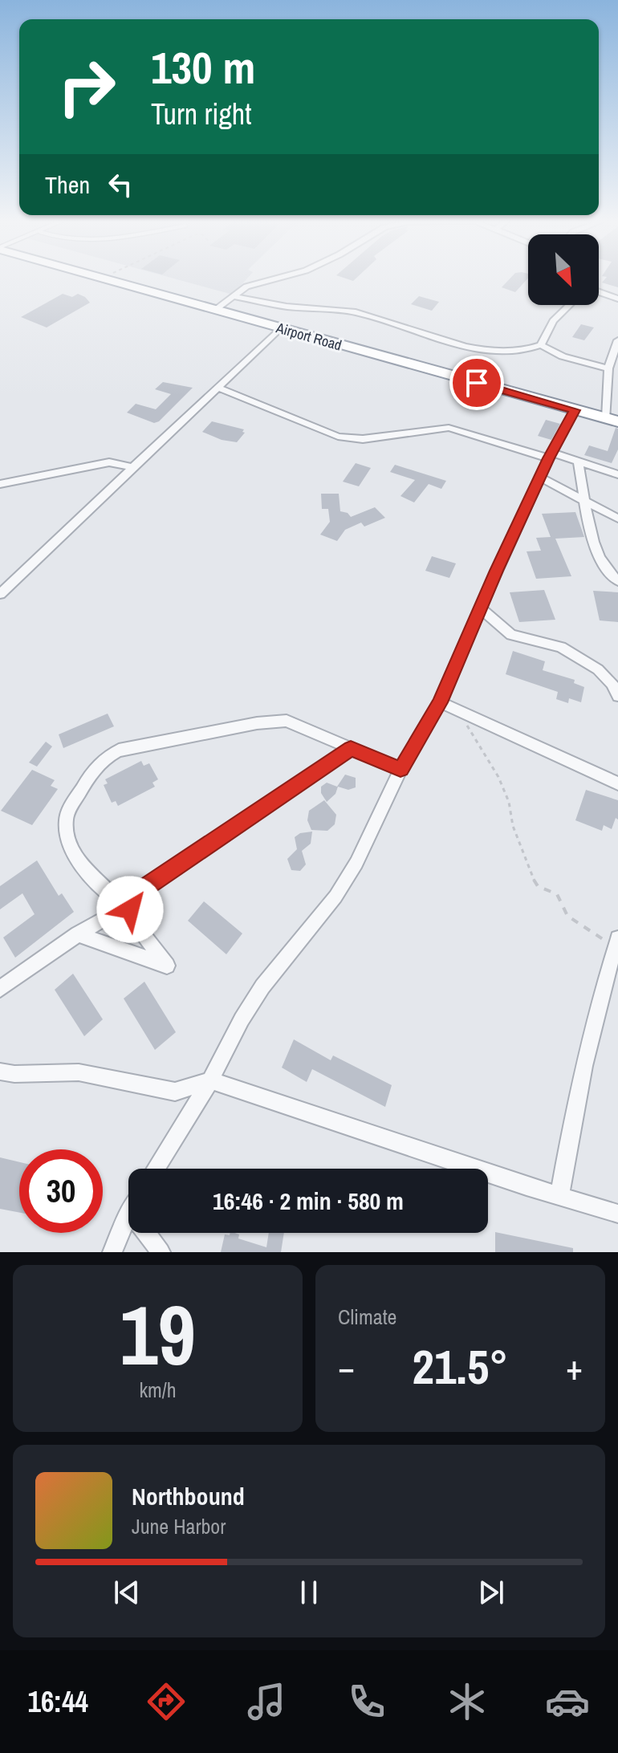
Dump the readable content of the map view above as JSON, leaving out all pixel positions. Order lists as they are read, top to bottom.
{
  "streets": {
    "highway": ["Airport Road"]
  },
  "north": "bottom right",
  "page": {
    "turn": ["130 m", "Turn right"],
    "then": "Then",
    "limit": "30",
    "trip": "16:46 · 2 min · 580 m",
    "tile": [
      ["19", "km/h"],
      "Climate"
    ],
    "heat": ["−", "21.5°", "+"],
    "song": ["Northbound", "June Harbor"],
    "tabs": "16:44"
  }
}
